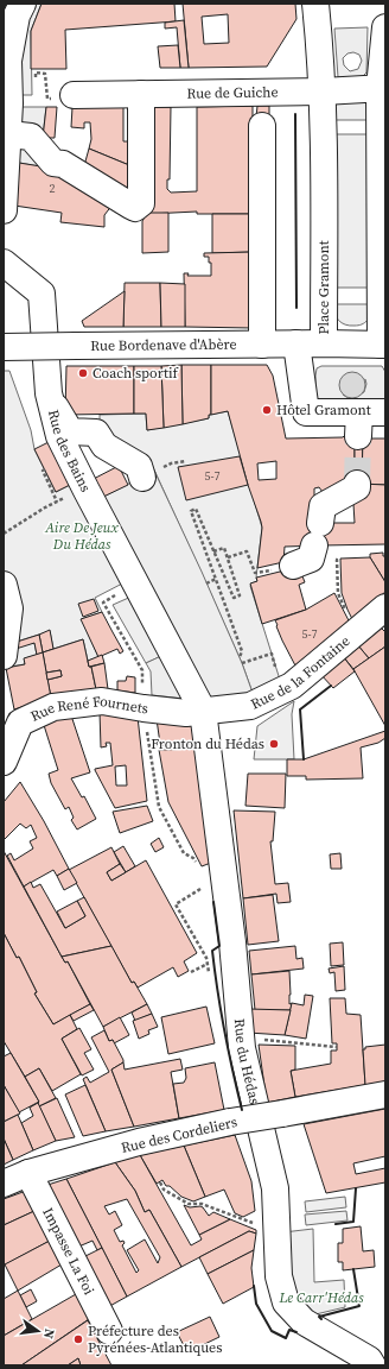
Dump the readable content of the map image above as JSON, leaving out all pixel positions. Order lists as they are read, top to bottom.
{
  "streets": {
    "street": [
      "Rue de Guiche",
      "Place Gramont",
      "Rue Bordenave d'Abère",
      "Rue des Bains",
      "Rue de la Fontaine",
      "Rue René Fournets",
      "Rue du Hédas",
      "Rue des Cordeliers",
      "Impasse La Foi"
    ]
  },
  "crossings": [
    ["Rue de Guiche", "Place Gramont"],
    ["Place Gramont", "Rue Bordenave d'Abère"],
    ["Rue des Bains", "Rue de la Fontaine"],
    ["Rue des Bains", "Rue René Fournets"],
    ["Rue des Bains", "Rue du Hédas"],
    ["Rue de la Fontaine", "Rue René Fournets"],
    ["Rue de la Fontaine", "Rue du Hédas"],
    ["Rue René Fournets", "Rue du Hédas"],
    ["Rue des Cordeliers", "Impasse La Foi"]
  ],
  "parks": ["Aire De Jeux Du Hédas", "Le Carr'Hédas"],
  "places": [
    "Coach sportif",
    "Hôtel Gramont",
    "Fronton du Hédas",
    "Préfecture des Pyrénées-Atlantiques"
  ],
  "house_numbers": ["2", "5-7", "5-7"],
  "north": "right"
}
